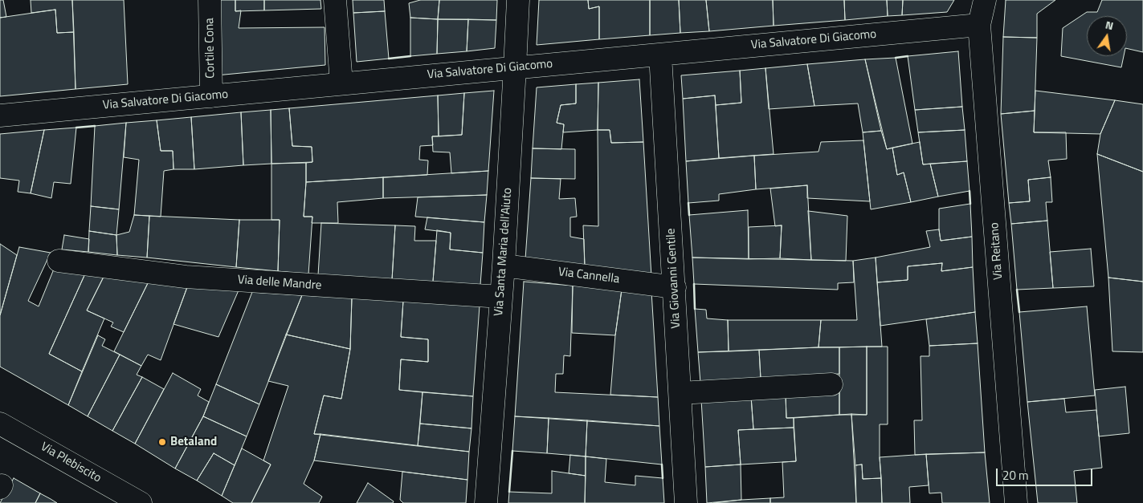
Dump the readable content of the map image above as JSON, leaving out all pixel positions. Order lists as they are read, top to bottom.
{
  "streets": {
    "street": [
      "Via Salvatore Di Giacomo",
      "Cortile Cona",
      "Via Reitano",
      "Via Santa Maria dell'Aiuto",
      "Via Cannella",
      "Via Giovanni Gentile",
      "Via delle Mandre",
      "Via Plebiscito"
    ]
  },
  "crossings": [
    ["Via Salvatore Di Giacomo", "Cortile Cona"],
    ["Via Salvatore Di Giacomo", "Via Reitano"],
    ["Via Salvatore Di Giacomo", "Via Santa Maria dell'Aiuto"],
    ["Via Salvatore Di Giacomo", "Via Giovanni Gentile"],
    ["Via Santa Maria dell'Aiuto", "Via Cannella"],
    ["Via Santa Maria dell'Aiuto", "Via delle Mandre"],
    ["Via Cannella", "Via Giovanni Gentile"]
  ],
  "places": ["Betaland"],
  "scale_bar": "20 m",
  "north": "top"
}
